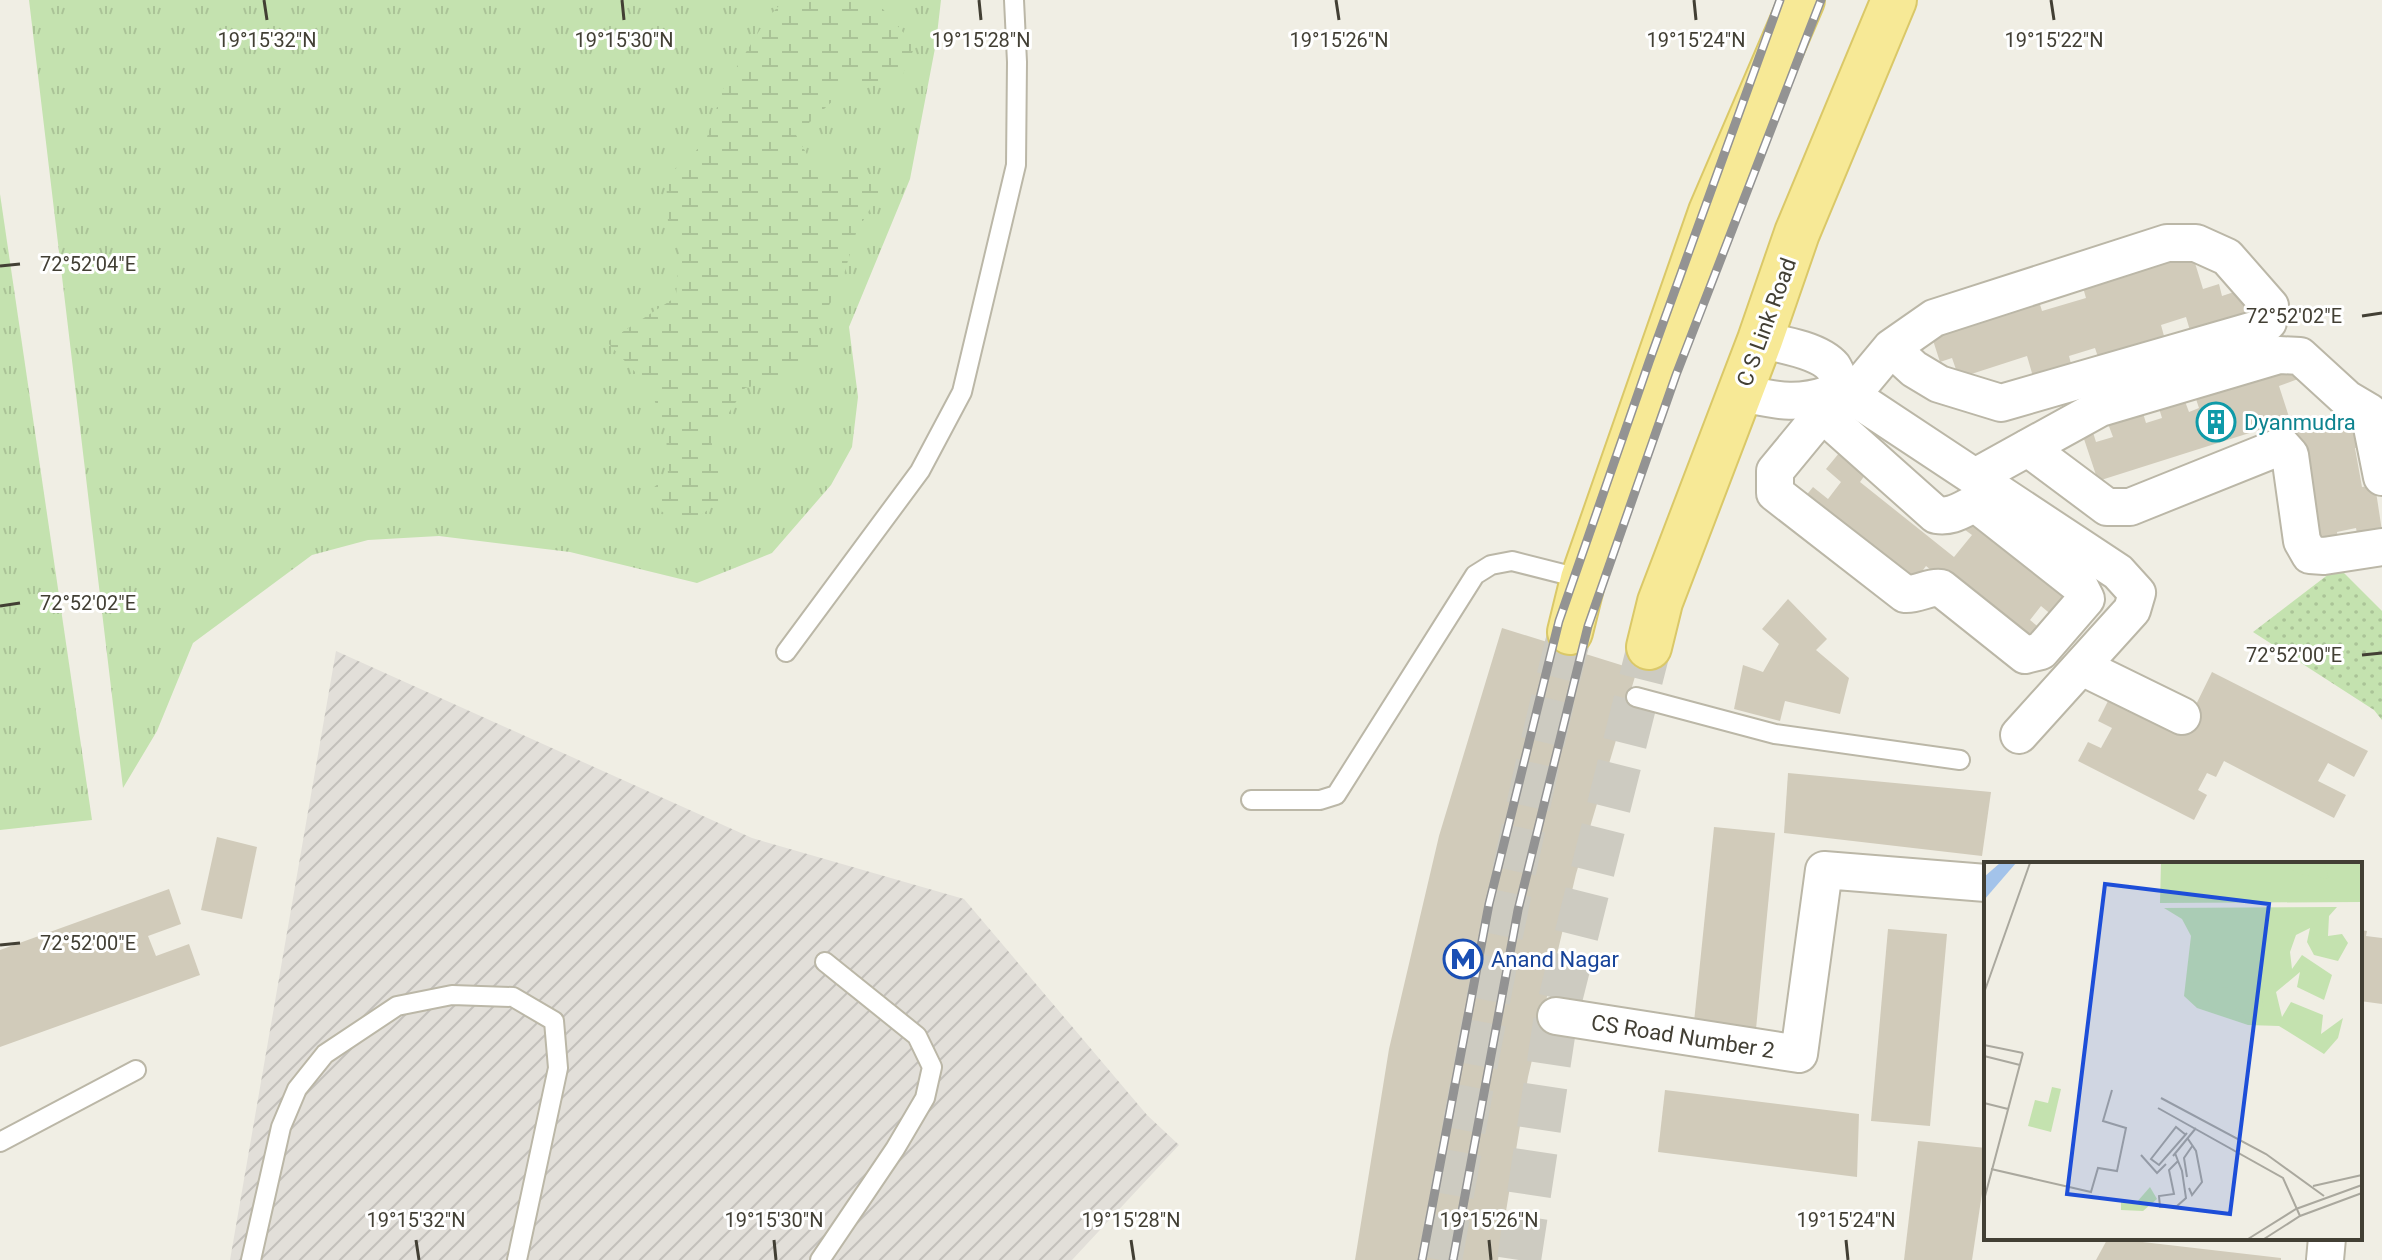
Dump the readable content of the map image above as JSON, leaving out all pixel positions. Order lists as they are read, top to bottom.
{
  "streets": {
    "main road": ["C S Link Road"],
    "street": ["CS Road Number 2"]
  },
  "places": {
    "building": ["Dyanmudra"],
    "metro station": ["Anand Nagar"]
  },
  "coordinates": [
    "19°15'32\"N",
    "19°15'30\"N",
    "19°15'28\"N",
    "19°15'26\"N",
    "19°15'24\"N",
    "19°15'22\"N",
    "72°52'04\"E",
    "72°52'02\"E",
    "72°52'00\"E"
  ]
}
